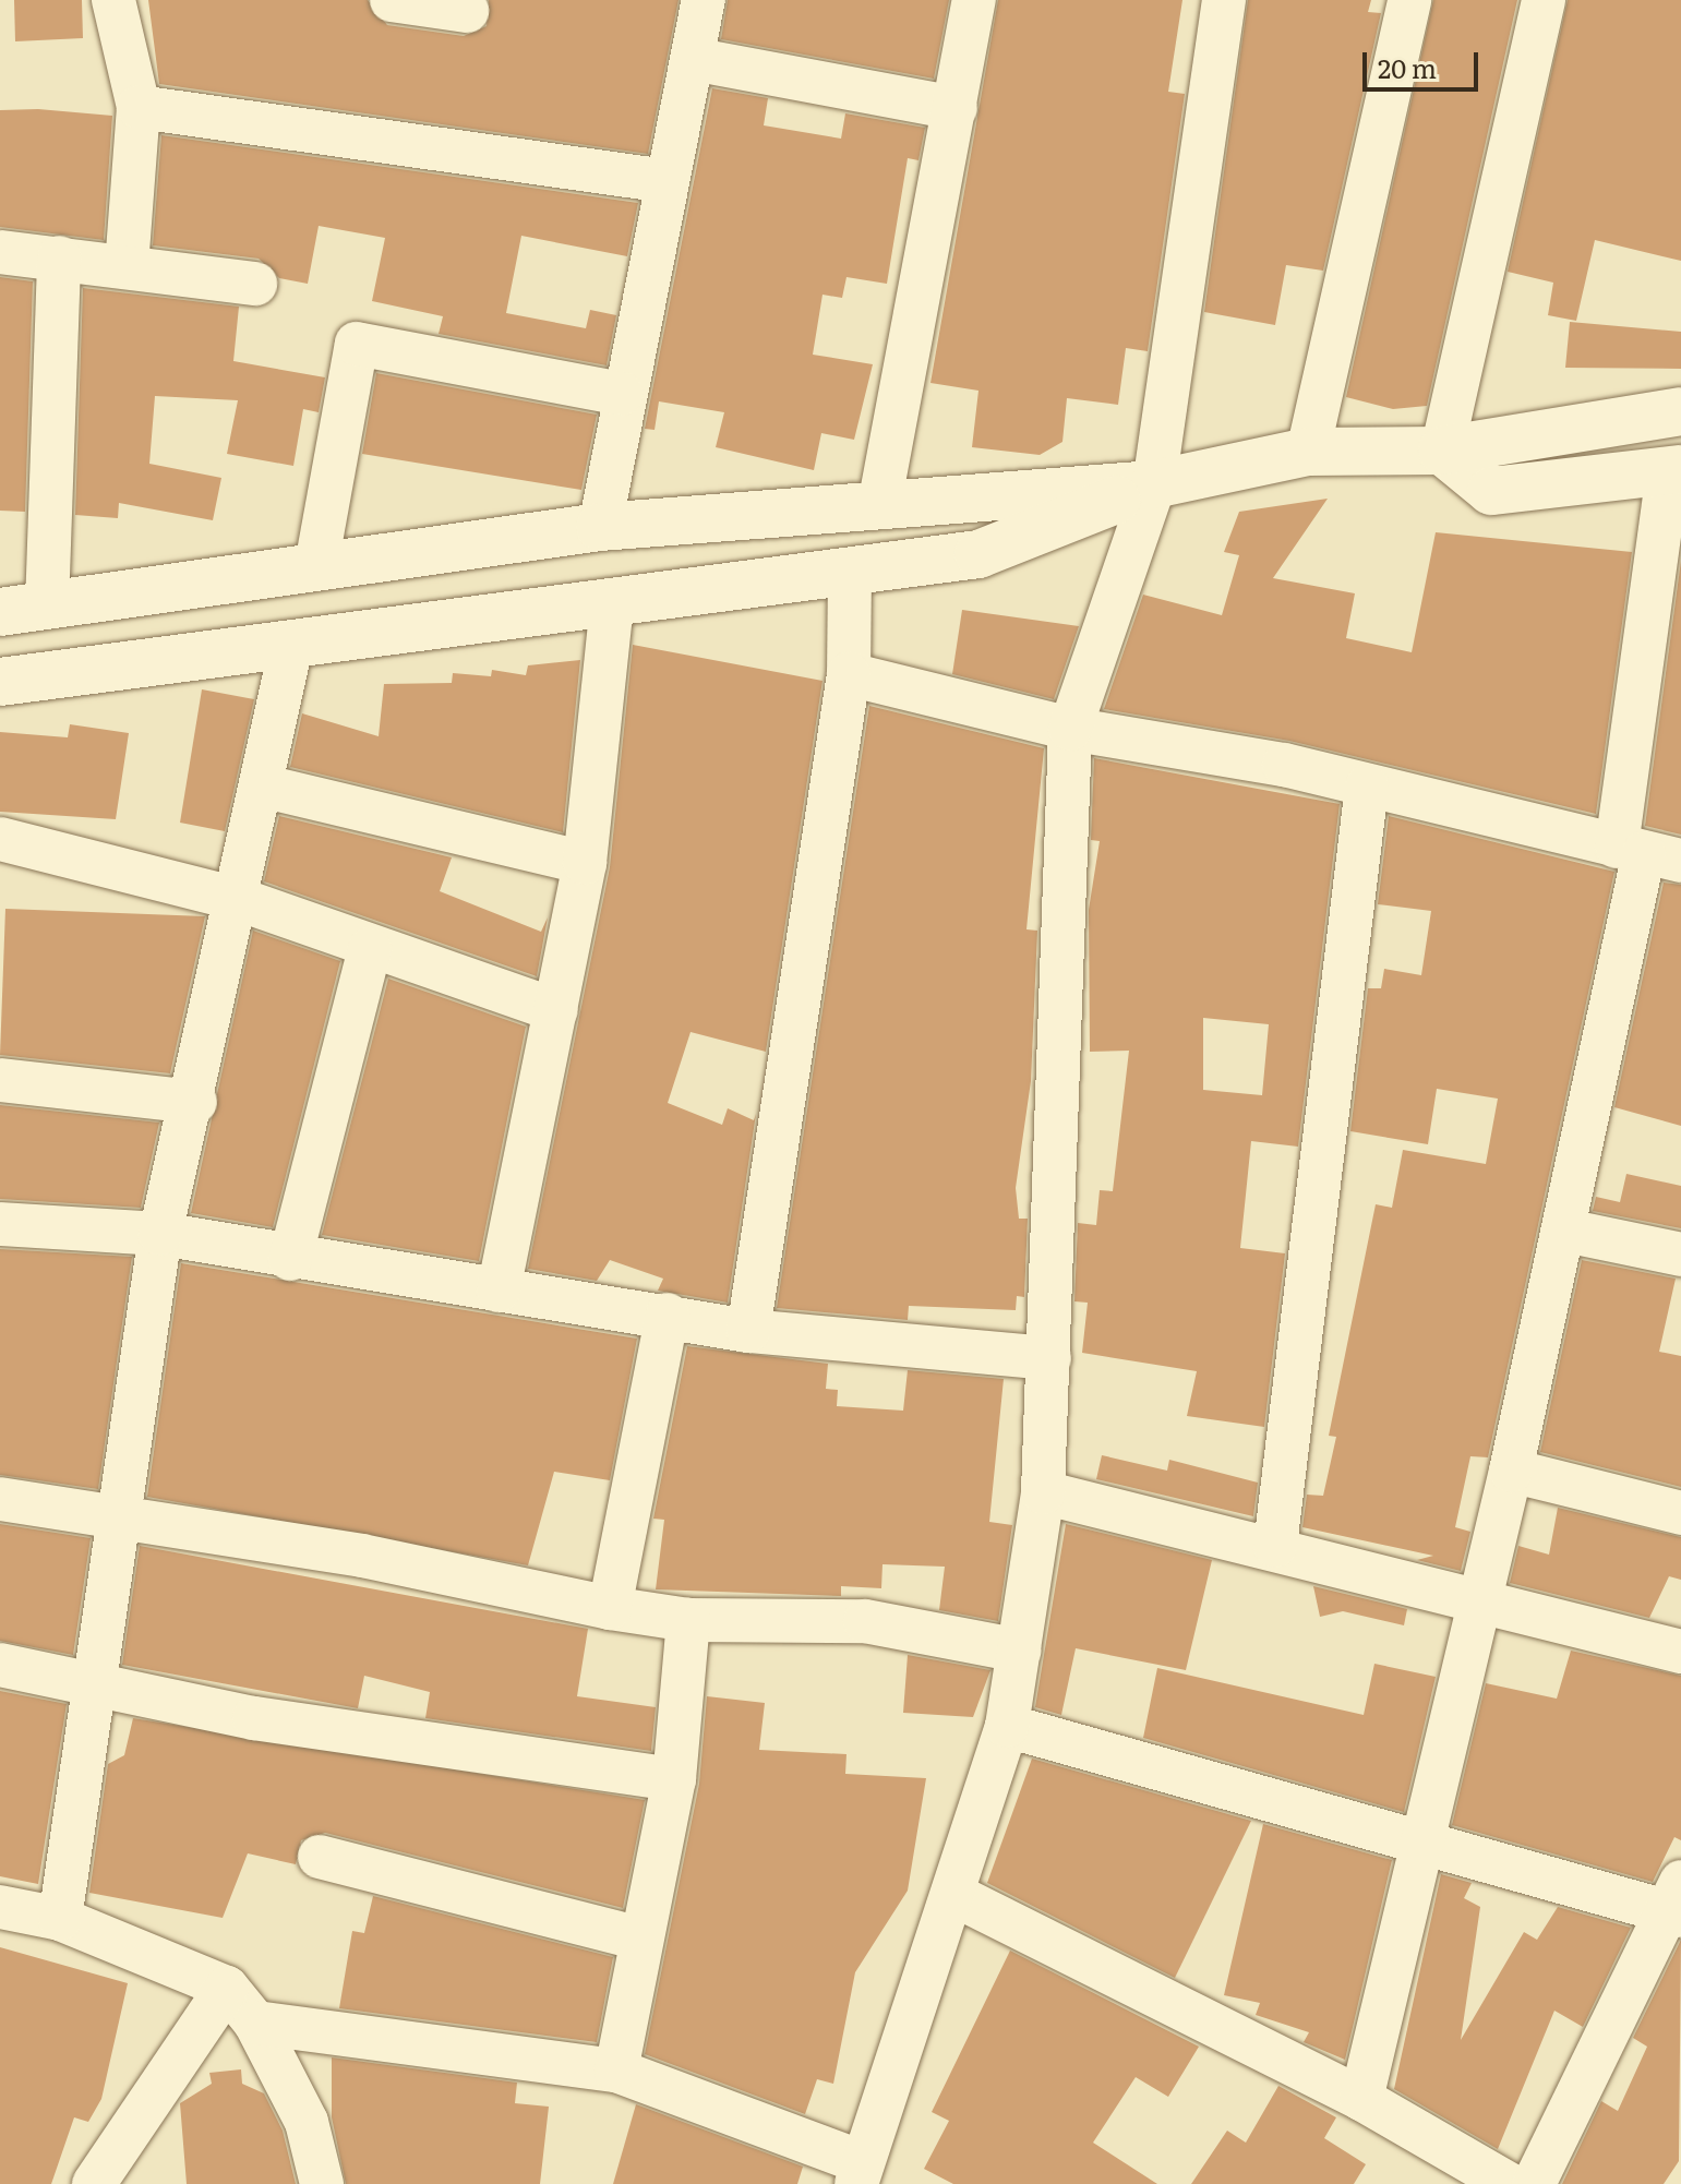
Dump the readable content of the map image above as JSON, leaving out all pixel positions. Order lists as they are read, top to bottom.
{
  "scale_bar": "20 m"
}
